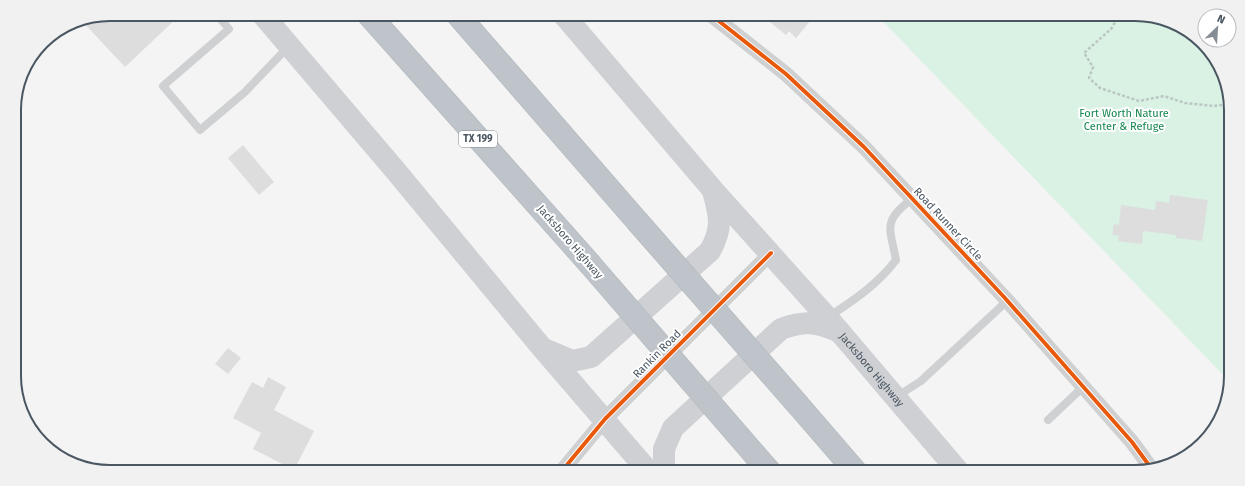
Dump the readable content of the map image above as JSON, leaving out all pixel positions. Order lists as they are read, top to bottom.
{
  "streets": {
    "highway": ["TX 199", "Jacksboro Highway"],
    "street": ["Road Runner Circle", "Rankin Road"]
  },
  "crossings": [
    ["Jacksboro Highway", "Rankin Road"]
  ],
  "parks": ["Fort Worth Nature Center & Refuge"],
  "north": "top right"
}
